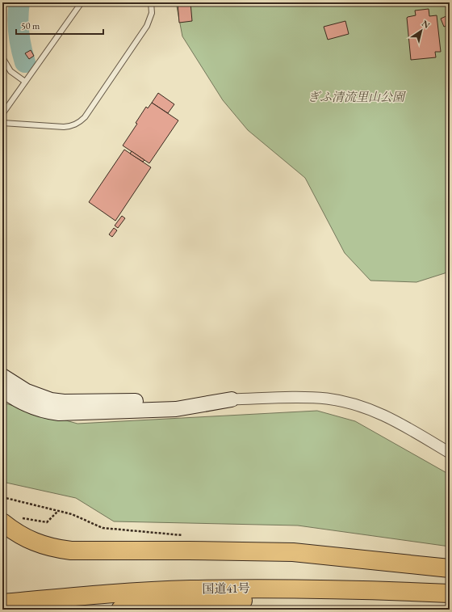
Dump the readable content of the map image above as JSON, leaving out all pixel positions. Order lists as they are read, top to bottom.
{
  "streets": {
    "highway": ["国道41号"]
  },
  "parks": ["ぎふ清流里山公園"],
  "scale_bar": "50 m",
  "north": "top right"
}
